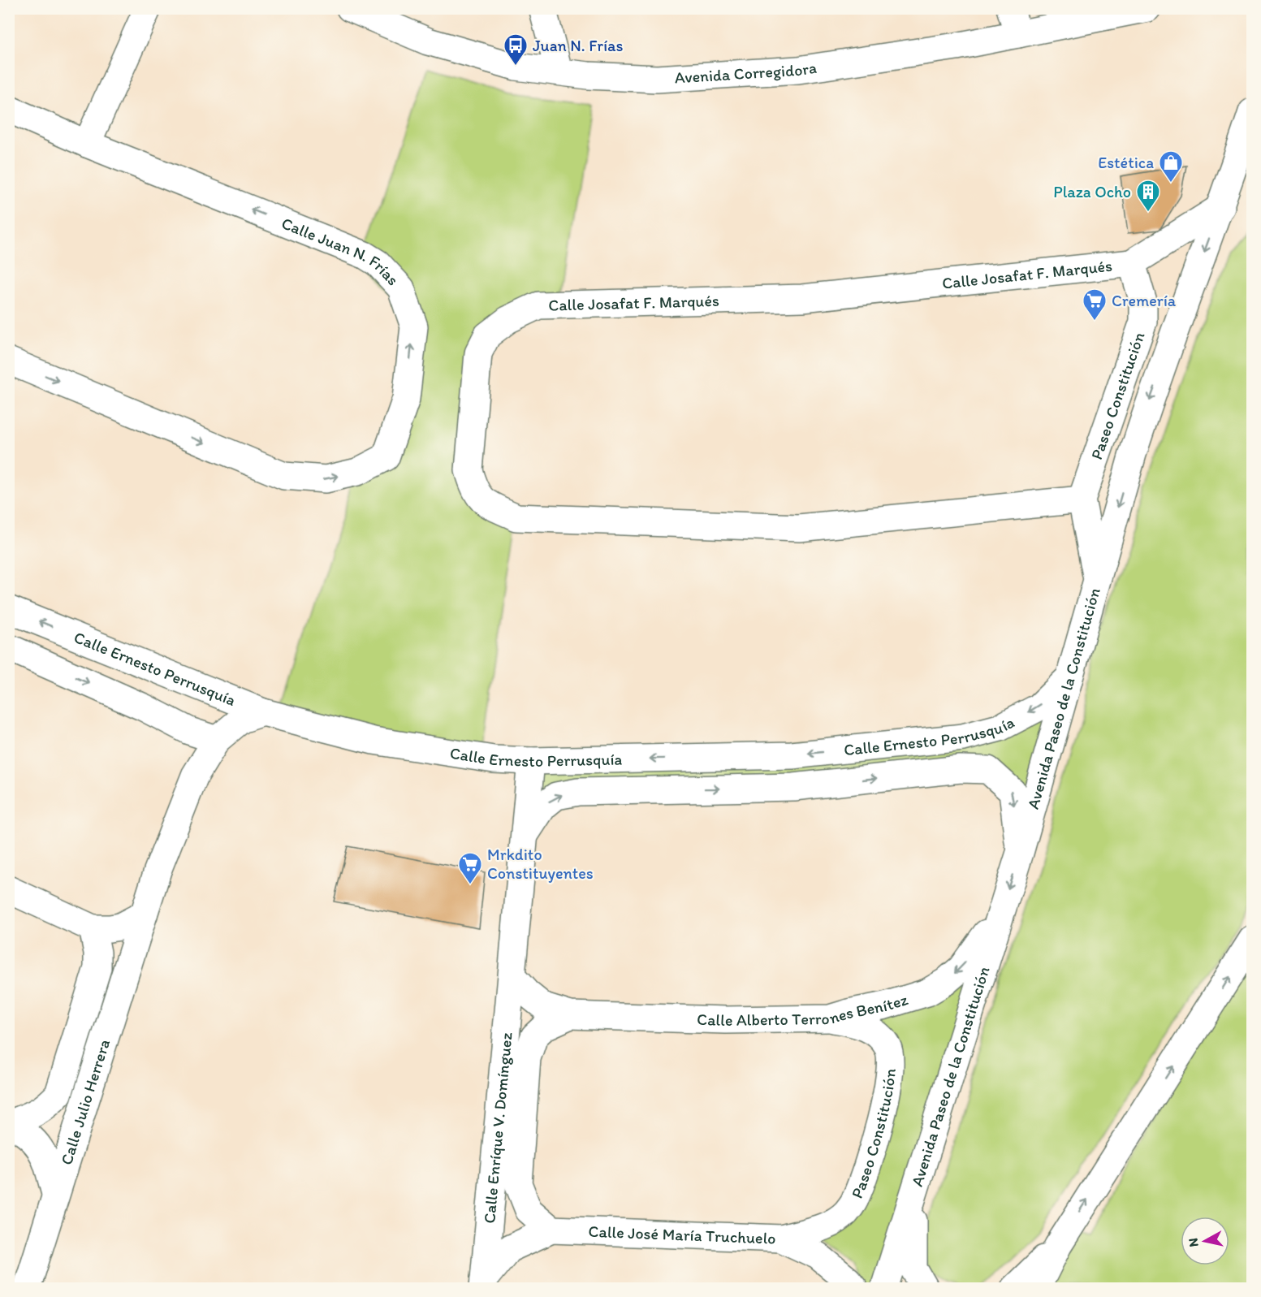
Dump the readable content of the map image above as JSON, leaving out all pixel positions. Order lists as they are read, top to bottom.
{
  "streets": {
    "street": [
      "Avenida Corregidora",
      "Calle Juan N. Frías",
      "Calle Josafat F. Marqués",
      "Paseo Constitución",
      "Calle Ernesto Perrusquía",
      "Avenida Paseo de la Constitución",
      "Calle Alberto Terrones Benítez",
      "Calle Julio Herrera",
      "Calle Enríque V. Domínguez",
      "Calle José María Truchuelo"
    ]
  },
  "crossings": [
    ["Calle Josafat F. Marqués", "Paseo Constitución"],
    ["Calle Josafat F. Marqués", "Avenida Paseo de la Constitución"],
    ["Paseo Constitución", "Calle Alberto Terrones Benítez"],
    ["Paseo Constitución", "Calle José María Truchuelo"],
    ["Calle Ernesto Perrusquía", "Avenida Paseo de la Constitución"],
    ["Calle Ernesto Perrusquía", "Calle Julio Herrera"],
    ["Calle Ernesto Perrusquía", "Calle Enríque V. Domínguez"],
    ["Avenida Paseo de la Constitución", "Calle Alberto Terrones Benítez"],
    ["Calle Alberto Terrones Benítez", "Calle Enríque V. Domínguez"],
    ["Calle Enríque V. Domínguez", "Calle José María Truchuelo"]
  ],
  "one_way": ["Avenida Paseo de la Constitución", "Calle Alberto Terrones Benítez"],
  "places": {
    "bus stop": ["Juan N. Frías"],
    "shop": ["Estética"],
    "building": ["Plaza Ocho"],
    "supermarket": ["Cremería", "Mrkdito Constituyentes"]
  },
  "north": "left"
}
